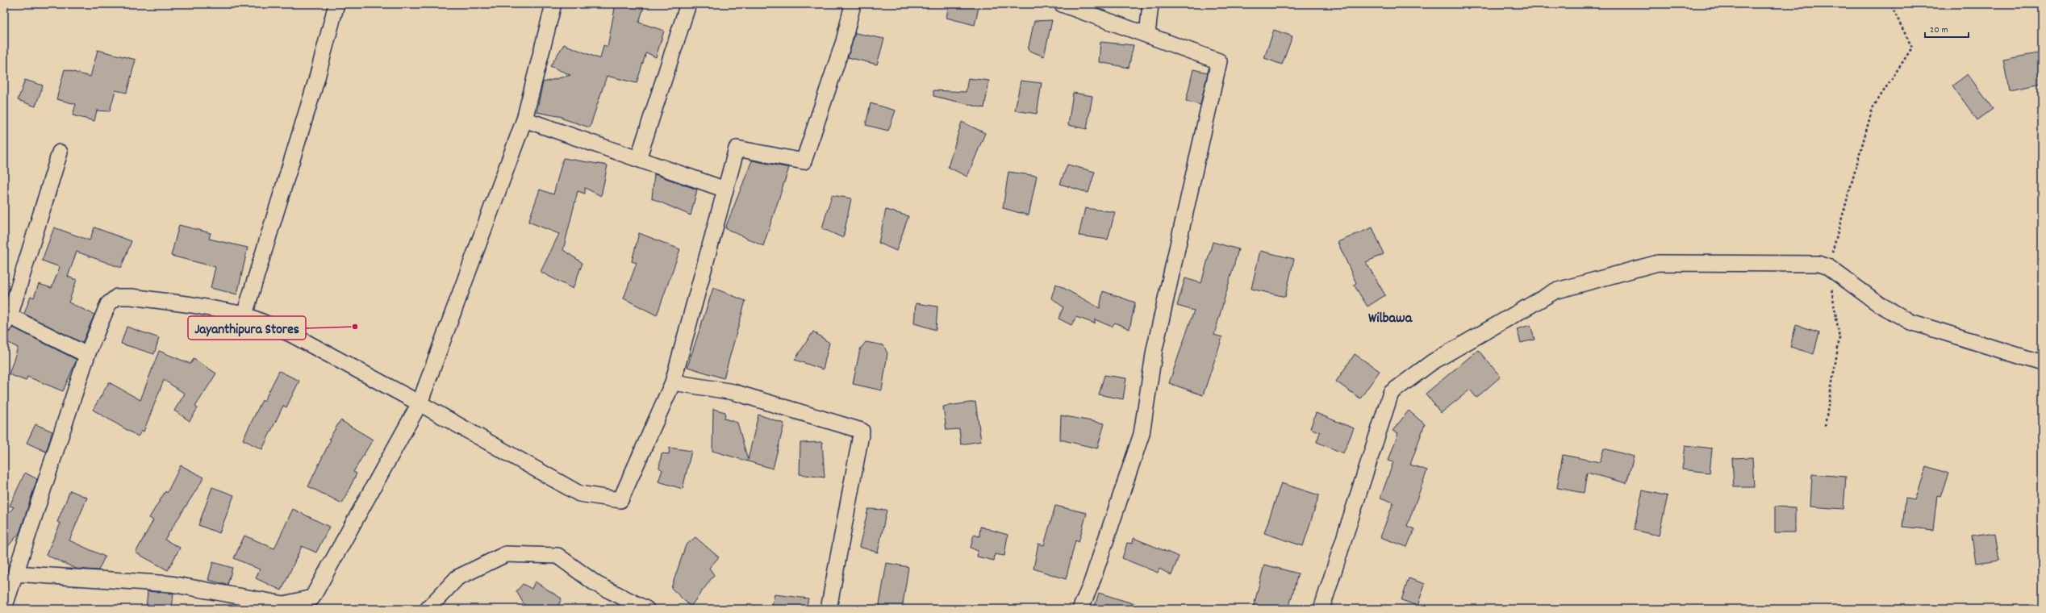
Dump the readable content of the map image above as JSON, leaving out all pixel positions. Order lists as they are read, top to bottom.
{
  "districts": ["Wilbawa"],
  "places": ["Jayanthipura Stores"],
  "scale_bar": "20 m"
}
